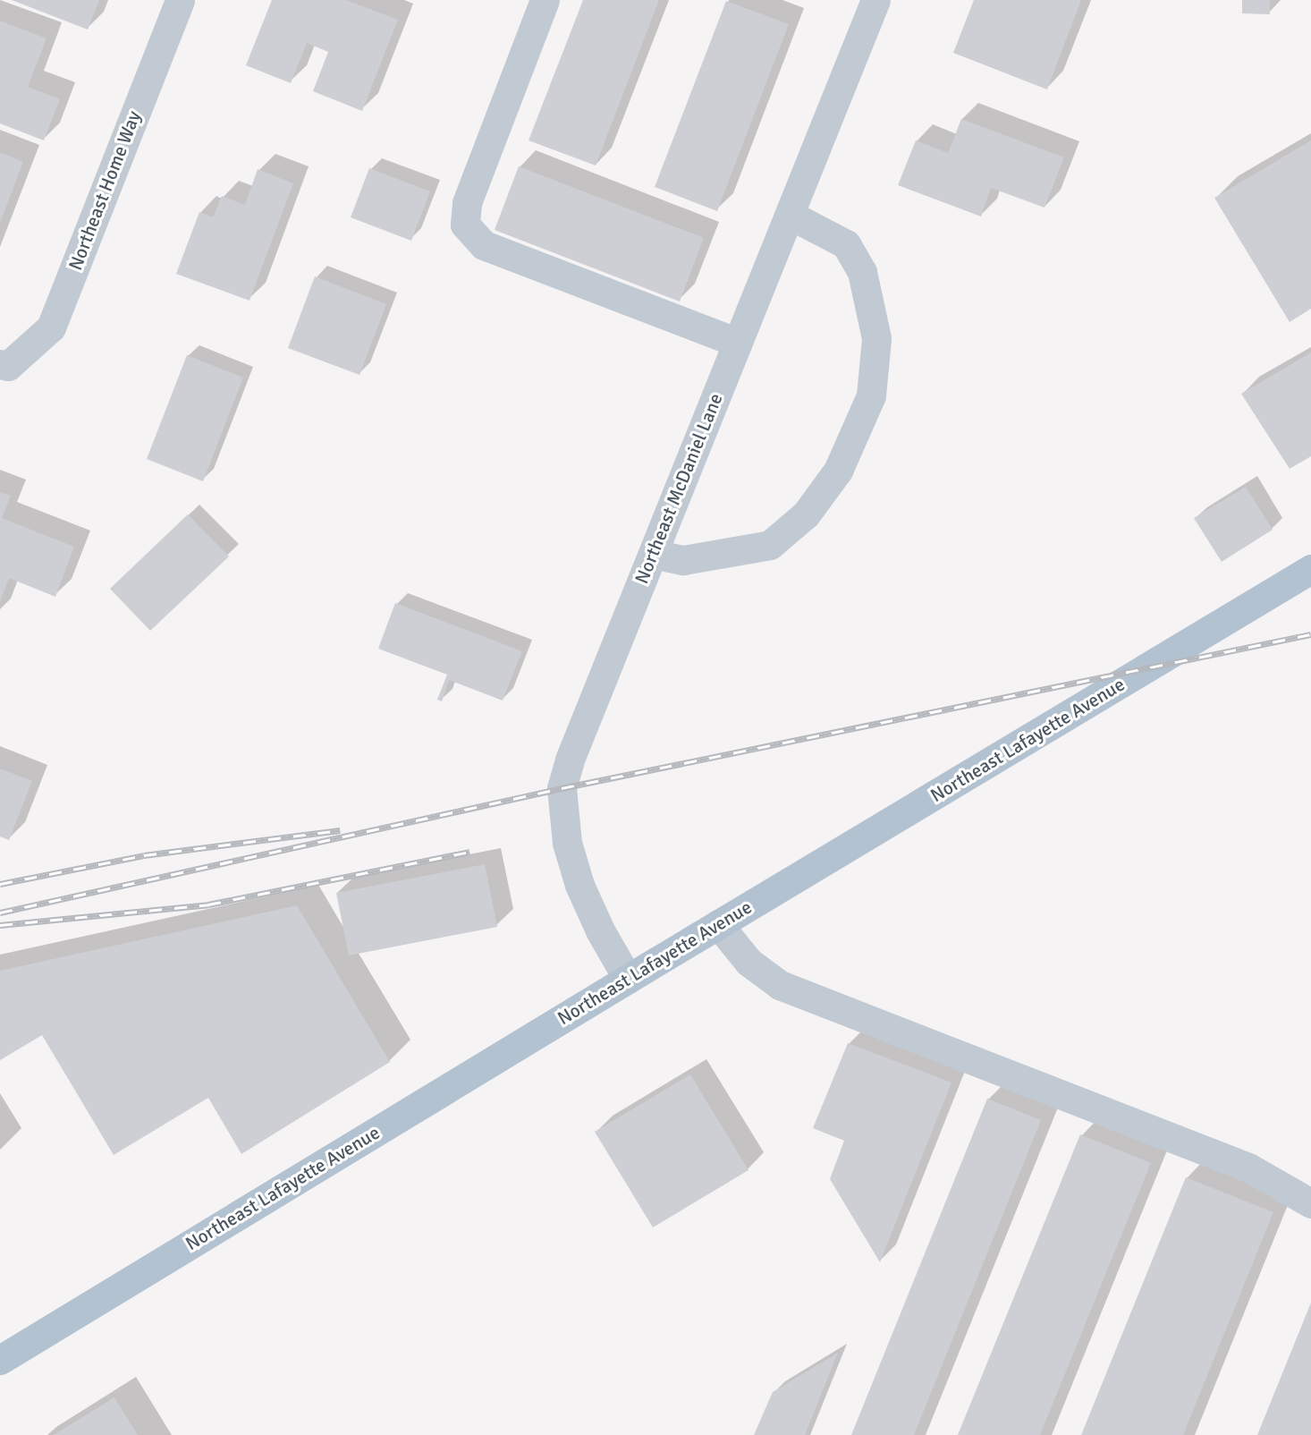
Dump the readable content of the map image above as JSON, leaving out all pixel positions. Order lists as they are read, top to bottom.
{
  "streets": {
    "main road": ["Northeast Lafayette Avenue"],
    "street": ["Northeast Home Way", "Northeast McDaniel Lane"]
  },
  "crossings": [
    ["Northeast McDaniel Lane", "Northeast Lafayette Avenue"]
  ]
}
